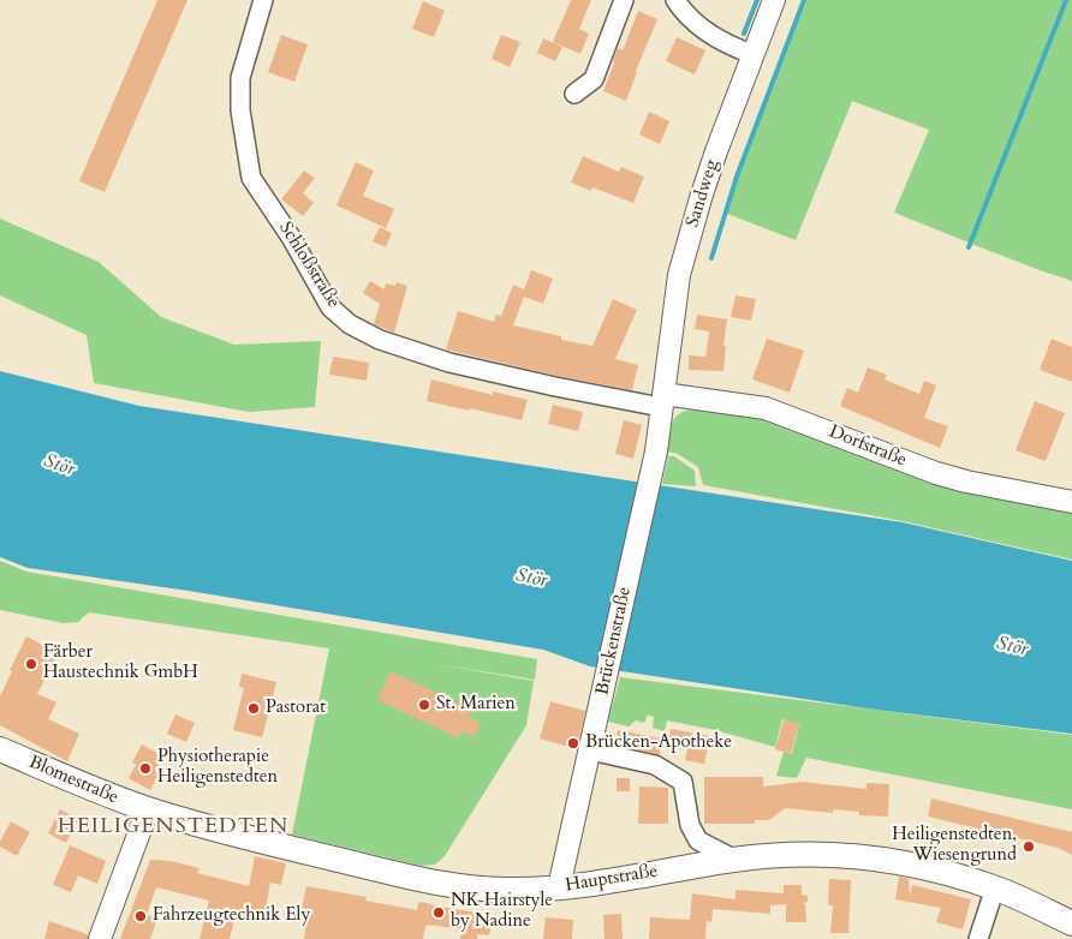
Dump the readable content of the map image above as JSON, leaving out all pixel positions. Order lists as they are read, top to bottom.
{
  "streets": {
    "main road": ["Blomestraße", "Hauptstraße"],
    "street": [
      "Sandweg",
      "Schloßstraße",
      "Dorfstraße",
      "Brückenstraße"
    ]
  },
  "crossings": [
    ["Sandweg", "Schloßstraße"],
    ["Sandweg", "Dorfstraße"],
    ["Sandweg", "Brückenstraße"],
    ["Schloßstraße", "Dorfstraße"],
    ["Schloßstraße", "Brückenstraße"],
    ["Dorfstraße", "Brückenstraße"],
    ["Brückenstraße", "Hauptstraße"],
    ["Blomestraße", "Hauptstraße"]
  ],
  "districts": ["HEILIGENSTEDTEN"],
  "water": ["Stör"],
  "places": [
    "Färber Haustechnik GmbH",
    "St. Marien",
    "Pastorat",
    "Brücken-Apotheke",
    "Physiotherapie Heiligenstedten",
    "Heiligenstedten, Wiesengrund",
    "NK Hairstyle by Nadine",
    "Fahrzeugtechnik Ely"
  ]
}
